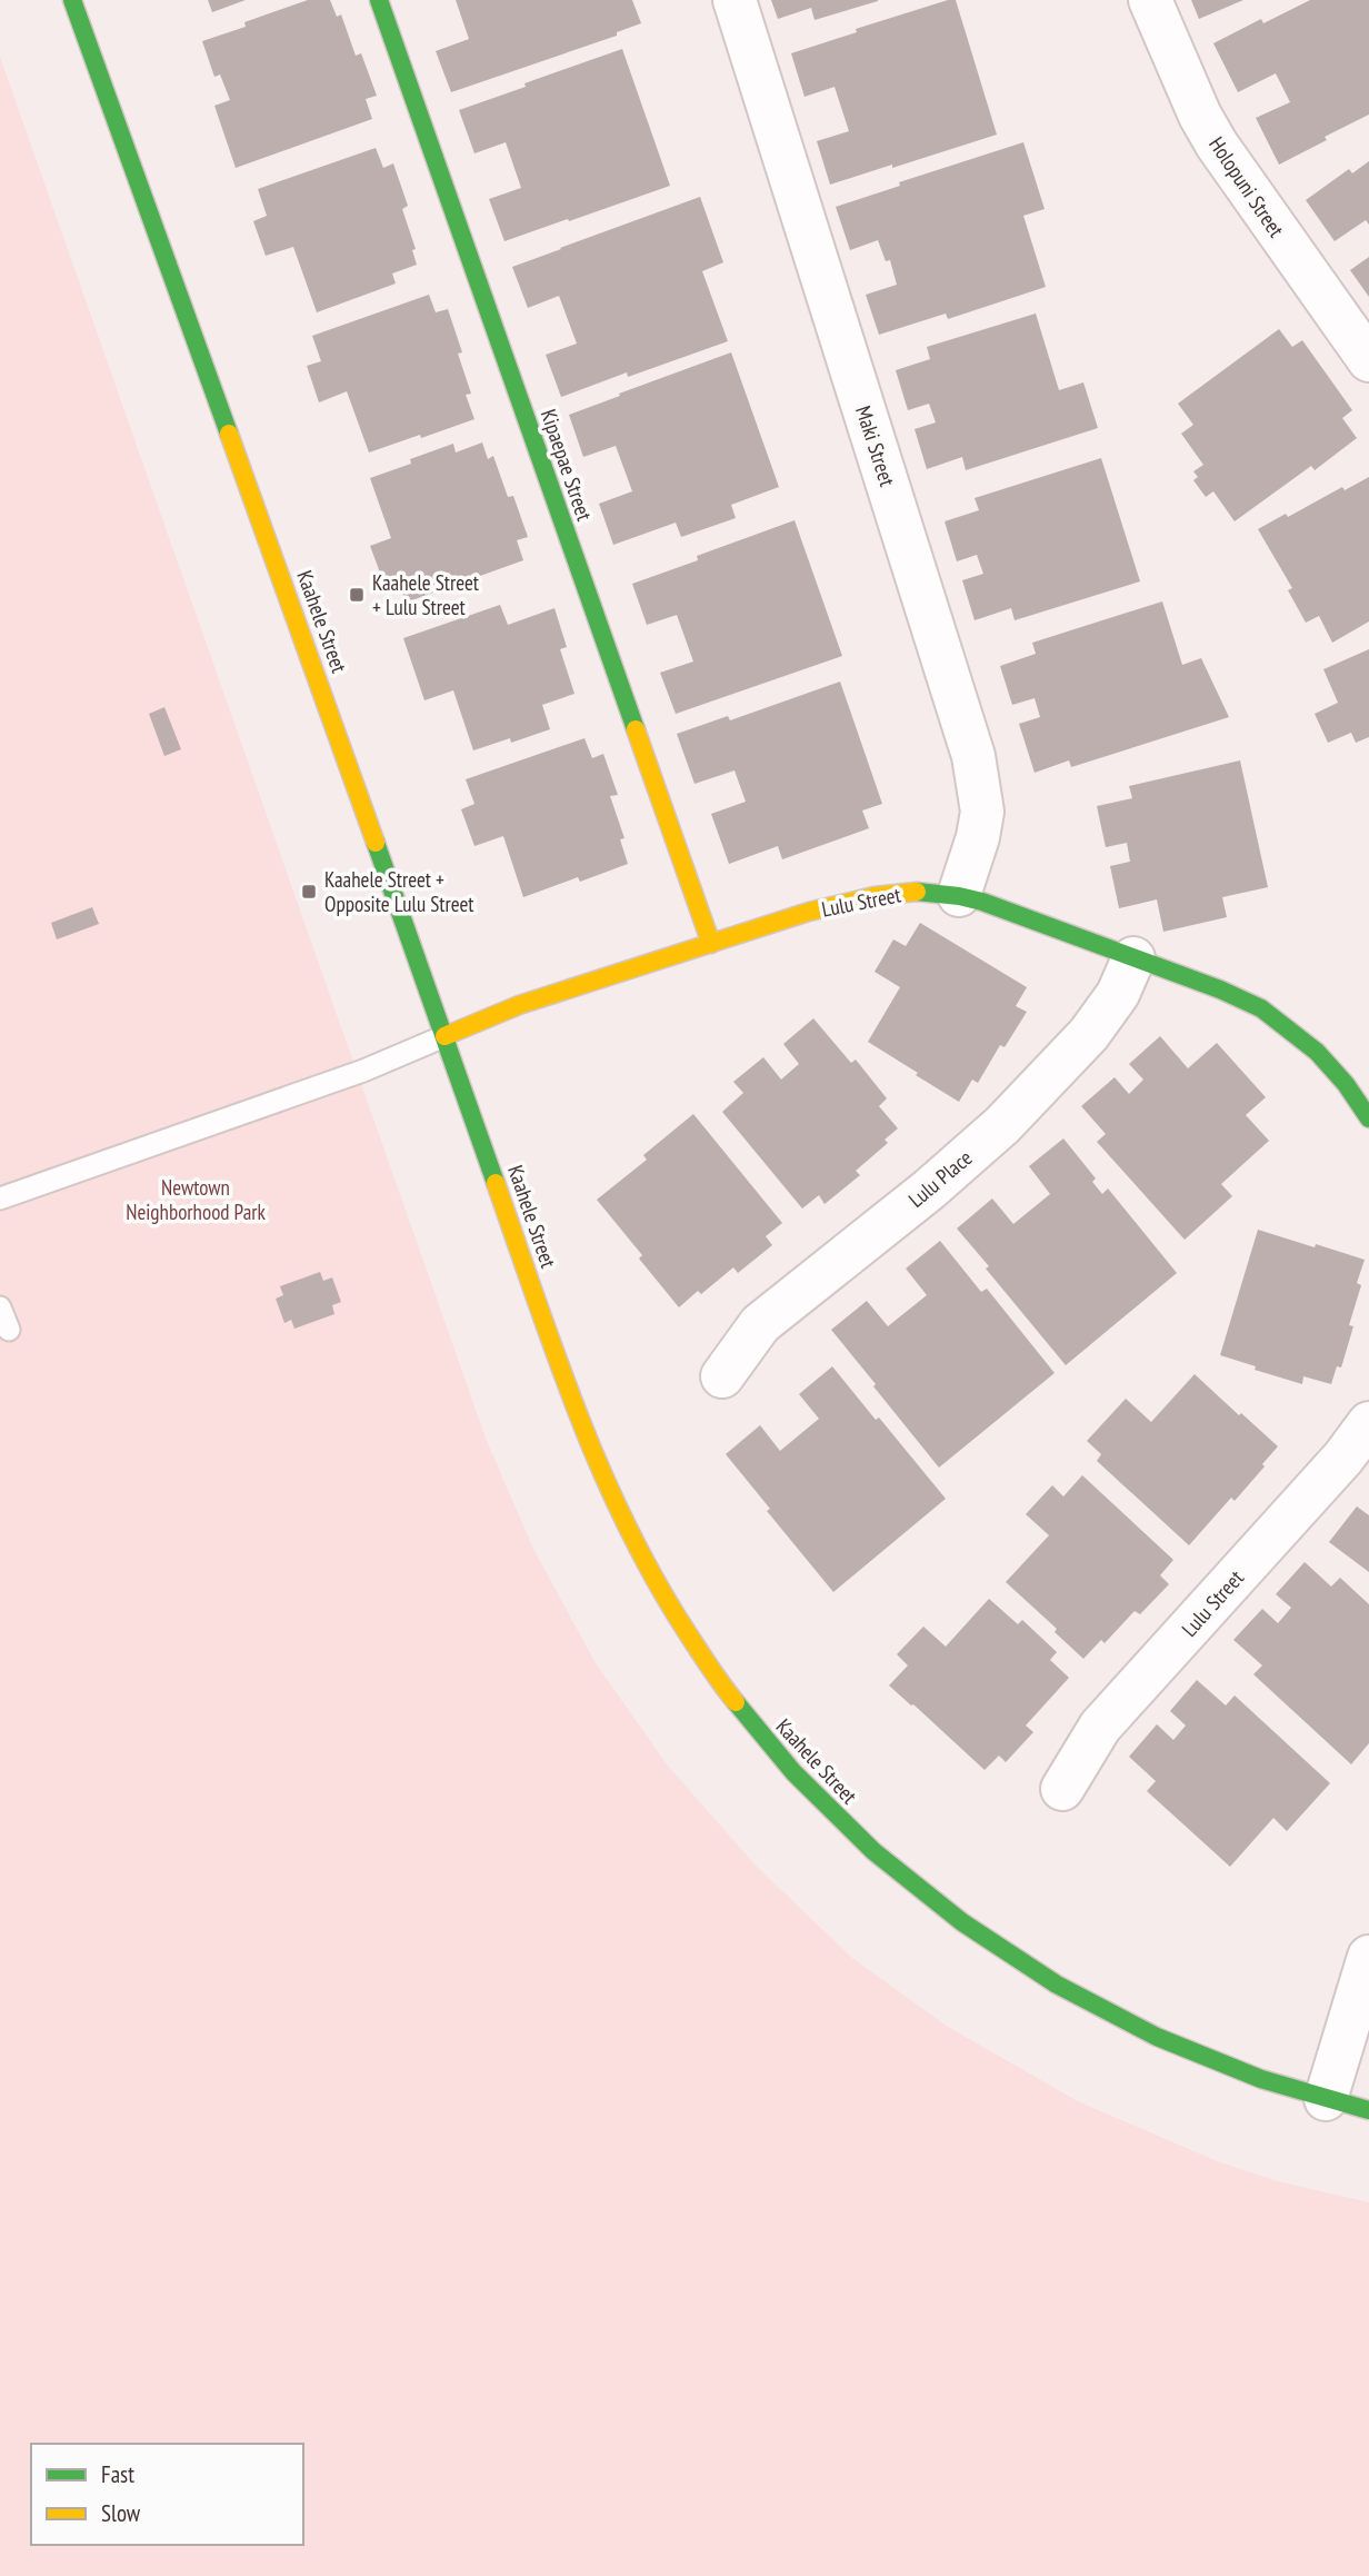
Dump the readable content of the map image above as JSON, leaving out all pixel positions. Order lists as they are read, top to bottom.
{
  "streets": {
    "street": [
      "Holopuni Street",
      "Maki Street",
      "Kipaepae Street",
      "Kaahele Street",
      "Lulu Street",
      "Lulu Place"
    ]
  },
  "crossings": [
    ["Maki Street", "Lulu Street"],
    ["Kipaepae Street", "Lulu Street"],
    ["Kaahele Street", "Lulu Street"],
    ["Lulu Street", "Lulu Place"]
  ],
  "parks": ["Newtown Neighborhood Park"],
  "places": {
    "transit": ["Kaahele Street + Lulu Street", "Kaahele Street + Opposite Lulu Street"]
  },
  "legend": ["Fast", "Slow"]
}
